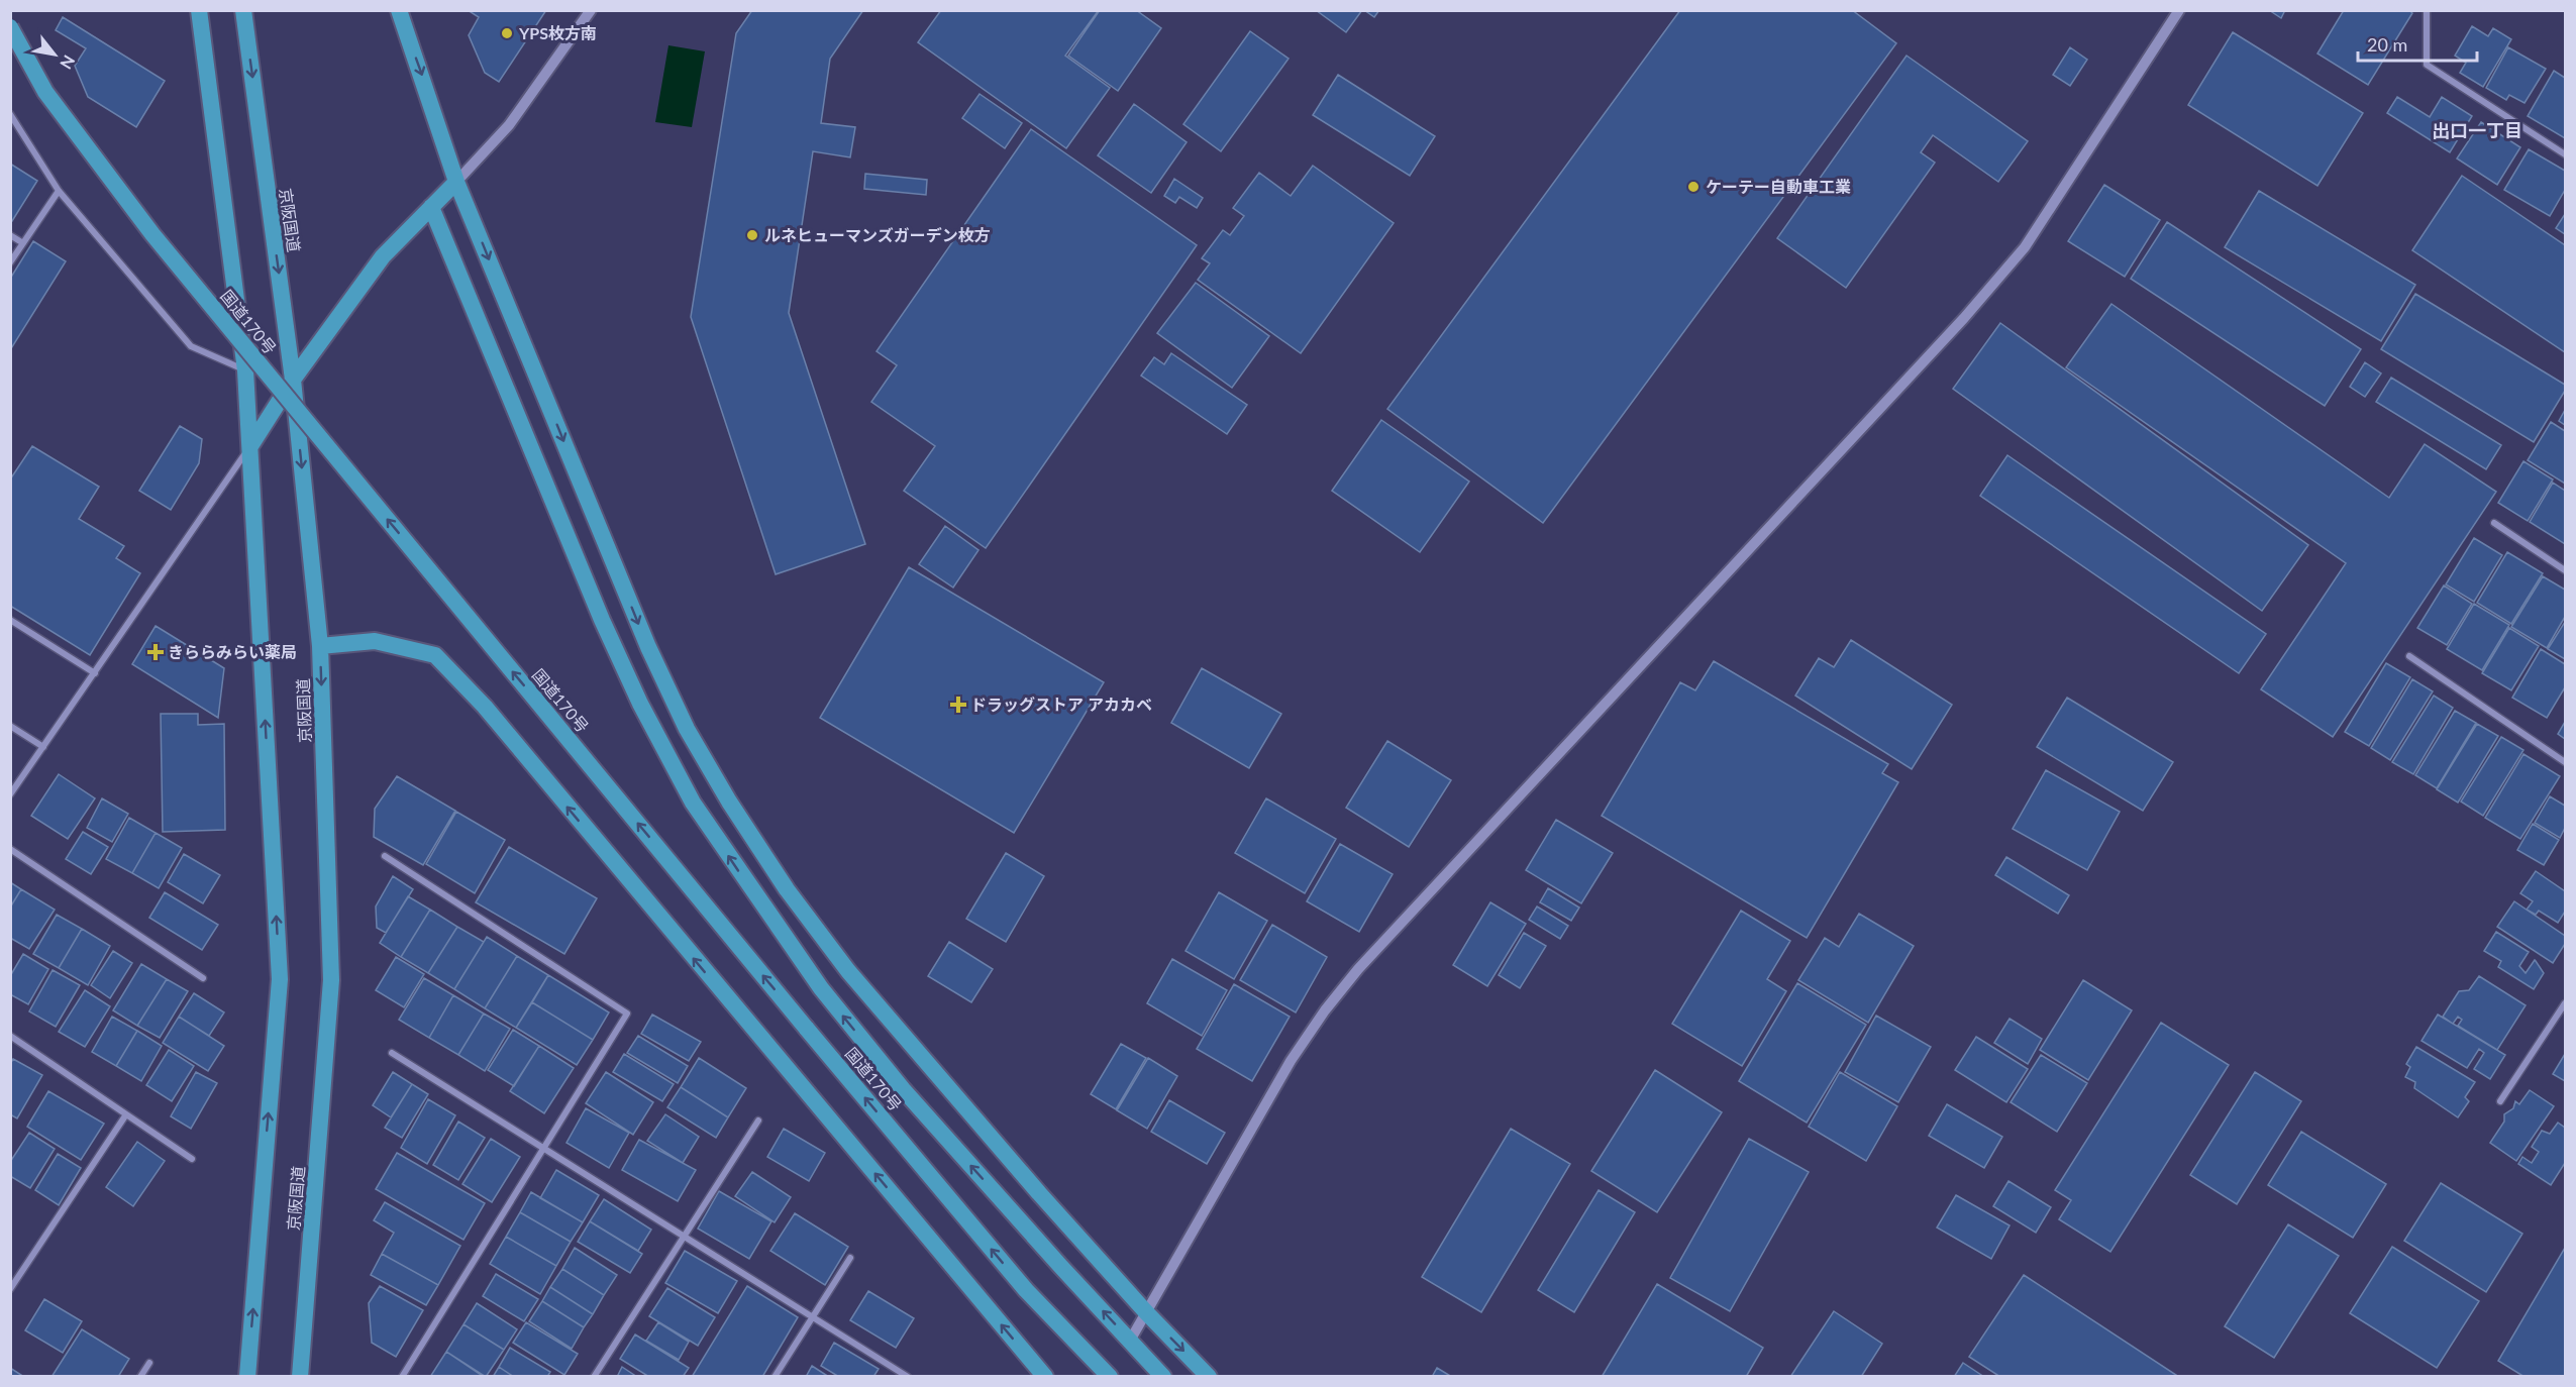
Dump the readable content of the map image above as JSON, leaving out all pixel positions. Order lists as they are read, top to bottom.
{
  "streets": {
    "highway": ["京阪国道", "国道170号"]
  },
  "districts": ["出口一丁目"],
  "places": {
    "other": ["YPS枚方南", "ケーテー自動車工業", "ルネヒューマンズガーデン枚方"],
    "health": ["きららみらい薬局", "ドラッグストア アカカベ"]
  },
  "scale_bar": "20 m",
  "north": "bottom right"
}
